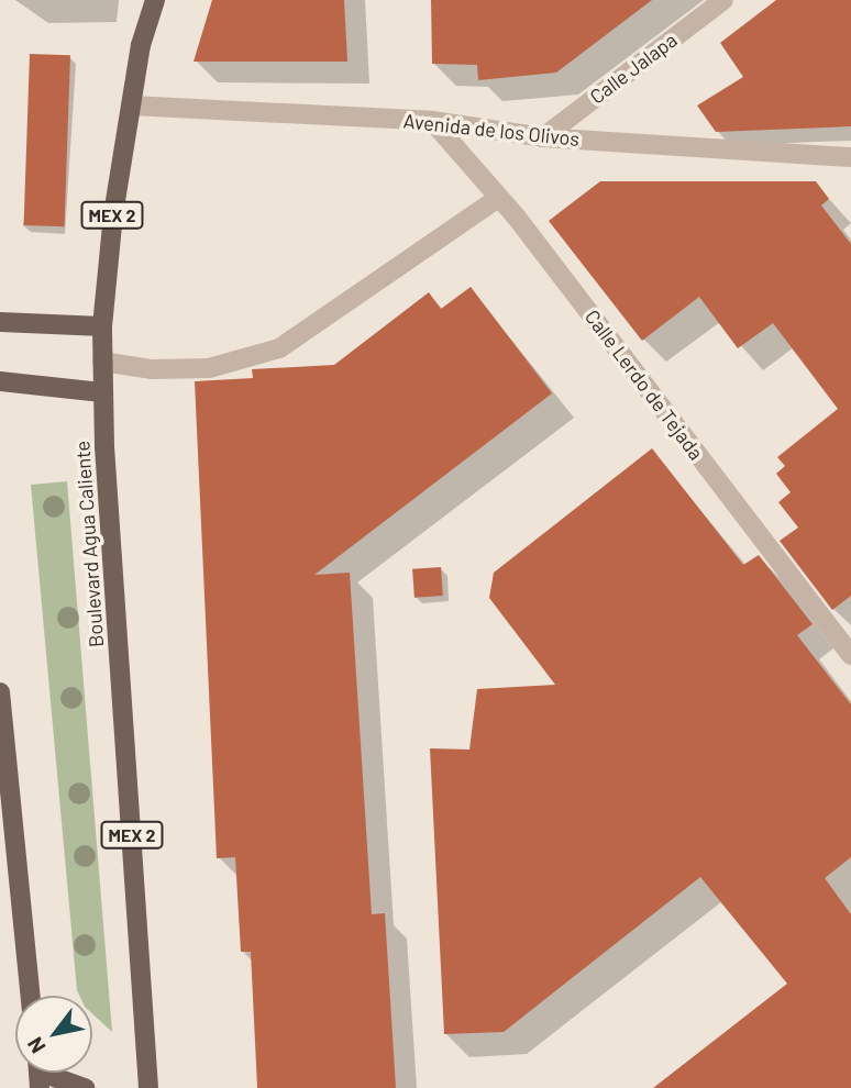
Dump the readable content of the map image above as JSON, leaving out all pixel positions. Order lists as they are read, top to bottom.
{
  "streets": {
    "main road": ["MEX 2", "Boulevard Agua Caliente"],
    "street": ["Calle Jalapa", "Avenida de los Olivos", "Calle Lerdo de Tejada"]
  },
  "crossings": [
    ["Calle Jalapa", "Avenida de los Olivos"],
    ["Avenida de los Olivos", "Calle Lerdo de Tejada"],
    ["Avenida de los Olivos", "Boulevard Agua Caliente"]
  ],
  "north": "bottom left"
}
